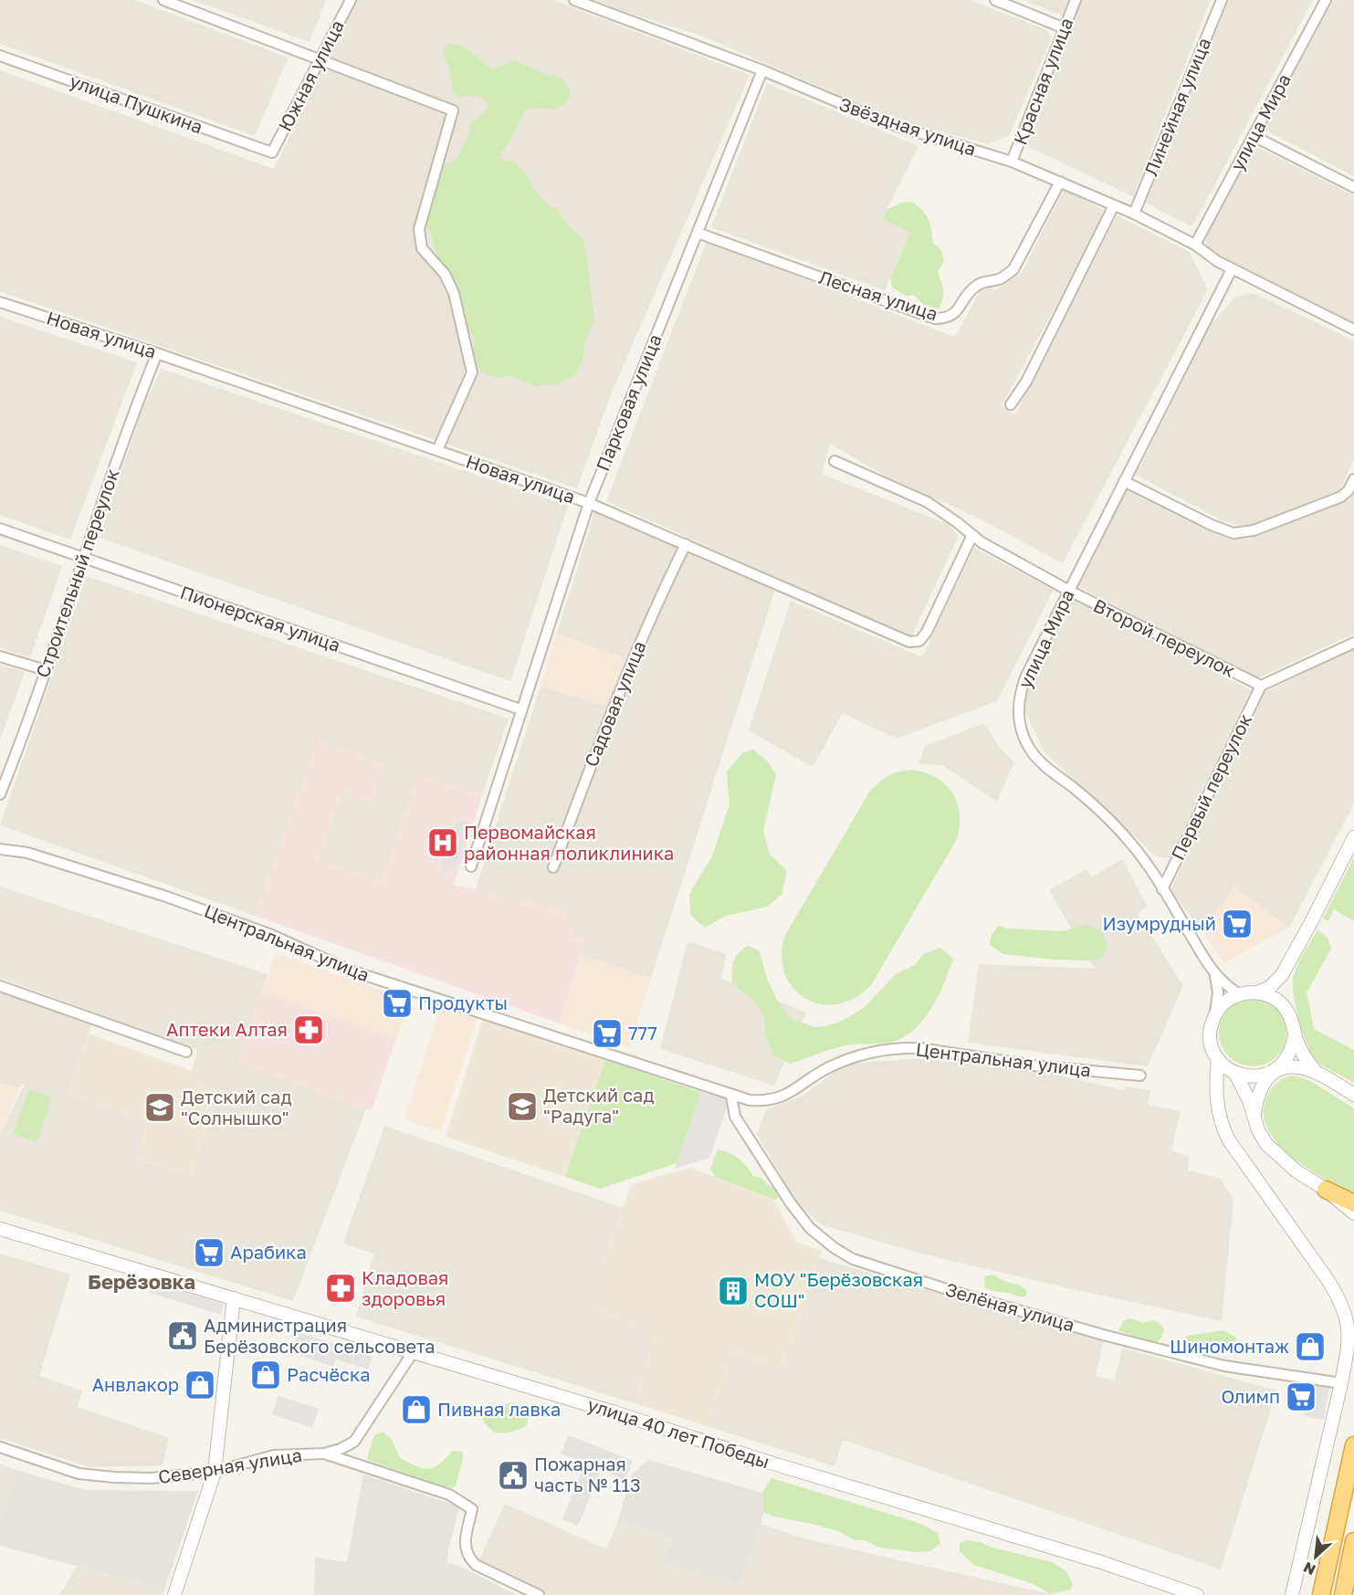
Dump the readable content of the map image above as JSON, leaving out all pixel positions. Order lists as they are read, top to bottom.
{
  "streets": {
    "street": [
      "Южная улица",
      "Красная улица",
      "улица Пушкина",
      "Линейная улица",
      "улица Мира",
      "Звёздная улица",
      "Лесная улица",
      "Новая улица",
      "Парковая улица",
      "Строительный переулок",
      "Пионерская улица",
      "Второй переулок",
      "Садовая улица",
      "Первый переулок",
      "Центральная улица",
      "Зелёная улица",
      "улица 40 лет Победы",
      "Северная улица"
    ]
  },
  "crossings": [
    ["Южная улица", "улица Пушкина"],
    ["Красная улица", "Звёздная улица"],
    ["Линейная улица", "Звёздная улица"],
    ["улица Мира", "Звёздная улица"],
    ["улица Мира", "Второй переулок"],
    ["улица Мира", "Первый переулок"],
    ["Звёздная улица", "Лесная улица"],
    ["Звёздная улица", "Парковая улица"],
    ["Лесная улица", "Парковая улица"],
    ["Новая улица", "Парковая улица"],
    ["Новая улица", "Строительный переулок"],
    ["Новая улица", "Второй переулок"],
    ["Новая улица", "Садовая улица"],
    ["Парковая улица", "Пионерская улица"],
    ["Строительный переулок", "Пионерская улица"],
    ["Второй переулок", "Первый переулок"],
    ["Центральная улица", "Зелёная улица"],
    ["улица 40 лет Победы", "Северная улица"]
  ],
  "districts": ["Берёзовка"],
  "places": {
    "hospital": ["Первомайская районная поликлиника"],
    "supermarket": [
      "Изумрудный",
      "Продукты",
      "777",
      "Арабика",
      "Олимп"
    ],
    "pharmacy": ["Аптеки Алтая", "Кладовая здоровья"],
    "school or university": ["Детский сад \"Радуга\"", "Детский сад \"Солнышко\""],
    "building": ["МОУ \"Берёзовская СОШ\""],
    "public building": ["Администрация Берёзовского сельсовета", "Пожарная часть № 113"],
    "shop": [
      "Шиномонтаж",
      "Расчёска",
      "Анвлакор",
      "Пивная лавка"
    ]
  },
  "north": "bottom left"
}
